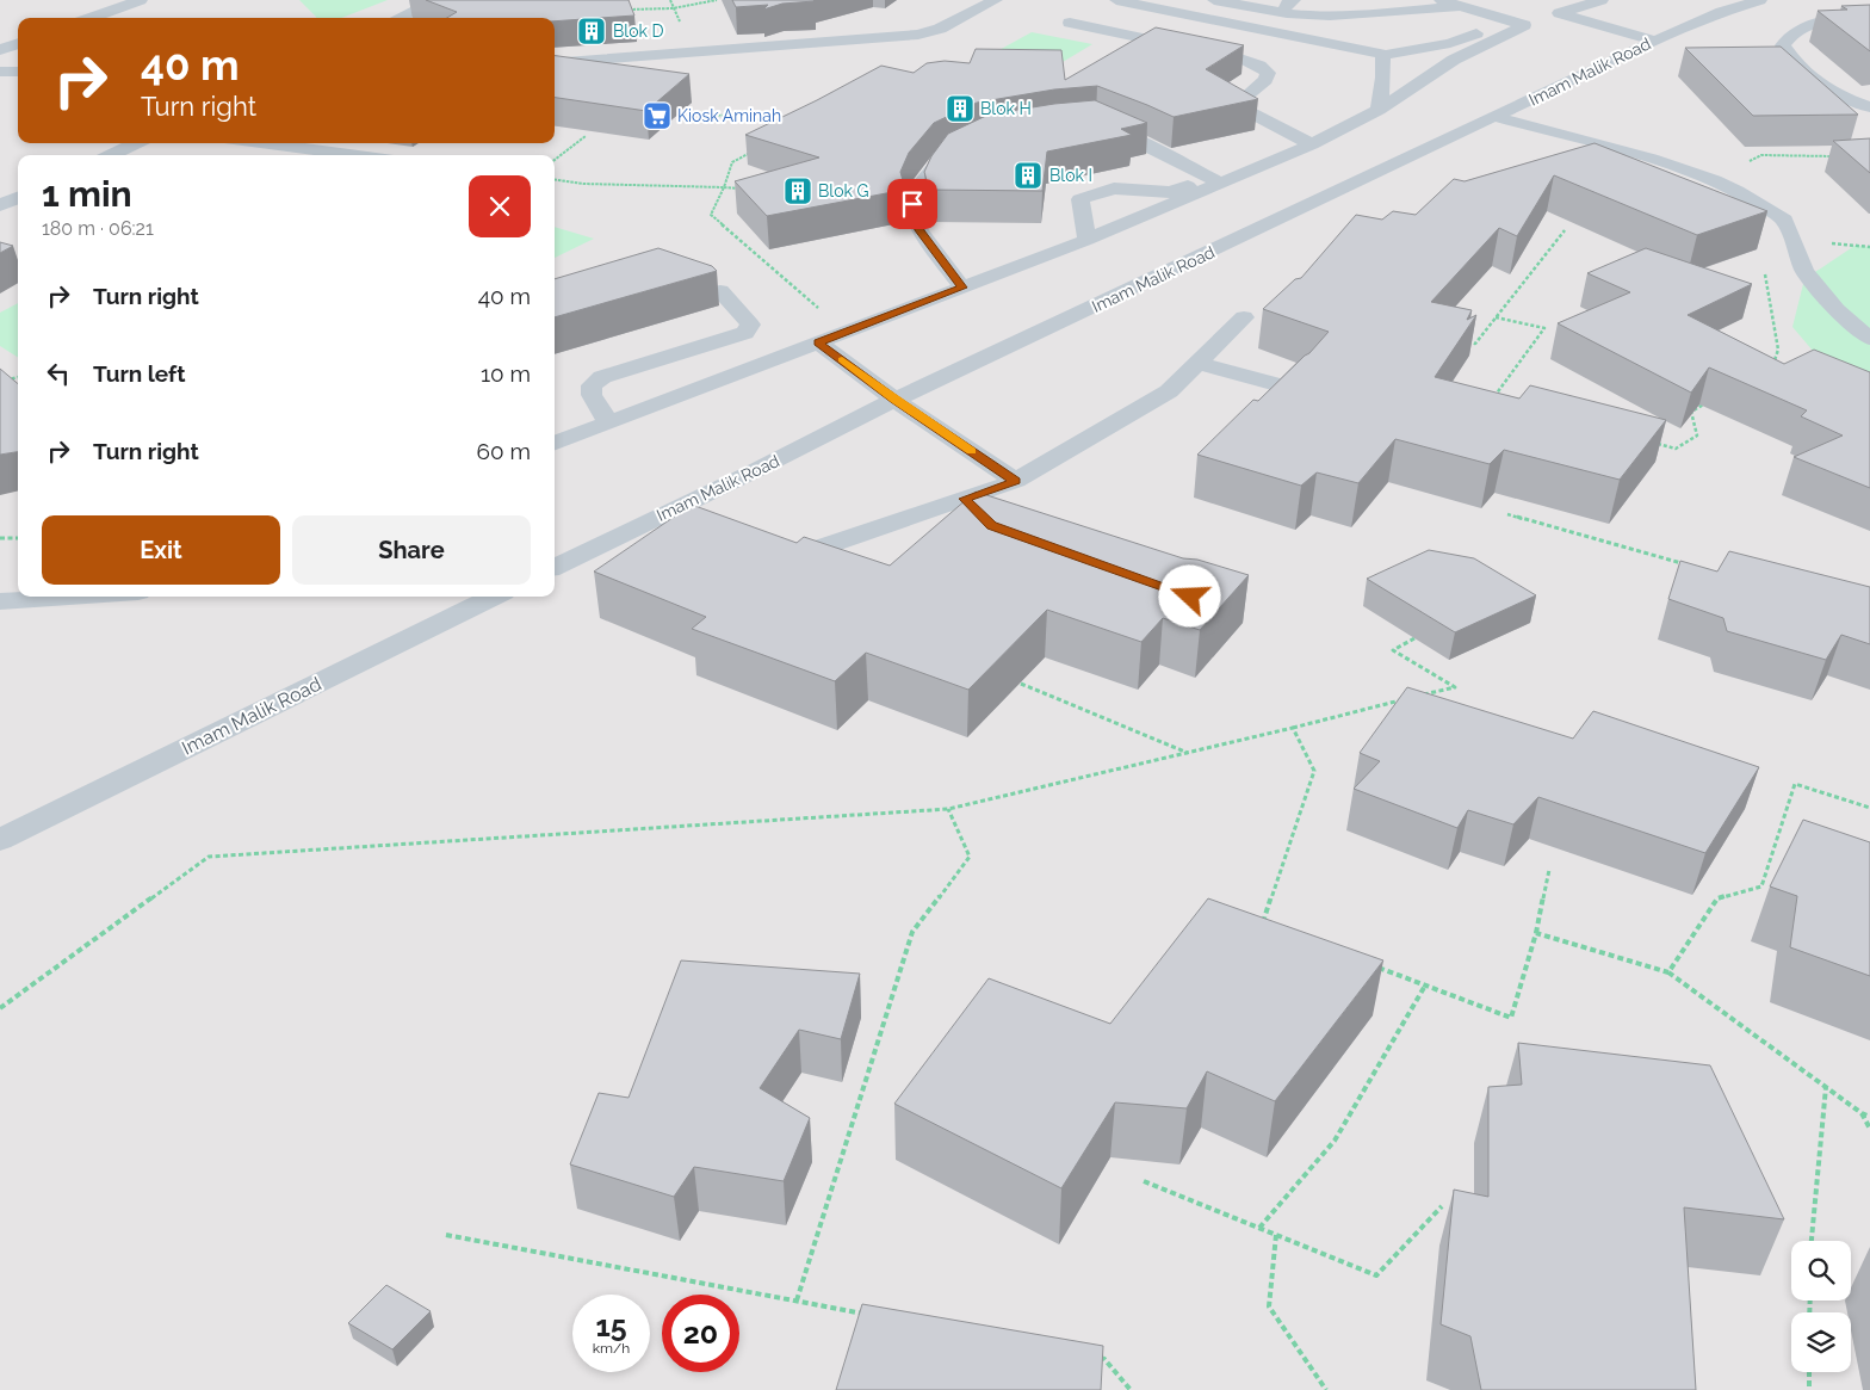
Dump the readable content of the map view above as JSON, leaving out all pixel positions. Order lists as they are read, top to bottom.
{
  "streets": {
    "lane": ["Imam Malik Road"]
  },
  "places": {
    "building": [
      "Blok D",
      "Blok H",
      "Blok I",
      "Blok G"
    ],
    "supermarket": ["Kiosk Aminah"]
  },
  "page": {
    "turn": ["40 m", "Turn right"],
    "heading": ["1 min", "180 m · 06:21"],
    "list": [
      {
        "name": "Turn right",
        "value": "40 m"
      },
      {
        "name": "Turn left",
        "value": "10 m"
      },
      {
        "name": "Turn right",
        "value": "60 m"
      }
    ],
    "buttons": ["Exit", "Share"],
    "speed": "15 km/h",
    "limit": "20"
  }
}
